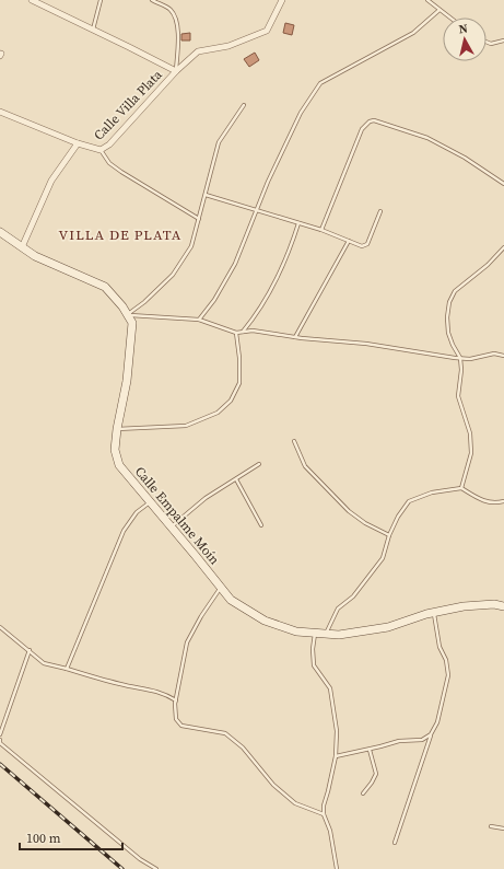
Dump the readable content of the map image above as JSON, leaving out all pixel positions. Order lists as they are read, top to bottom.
{
  "streets": {
    "street": ["Calle Villa Plata", "Calle Empalme Moín"]
  },
  "crossings": [
    ["Calle Villa Plata", "Calle Empalme Moín"]
  ],
  "districts": ["VILLA DE PLATA"],
  "scale_bar": "100 m",
  "north": "top"
}
